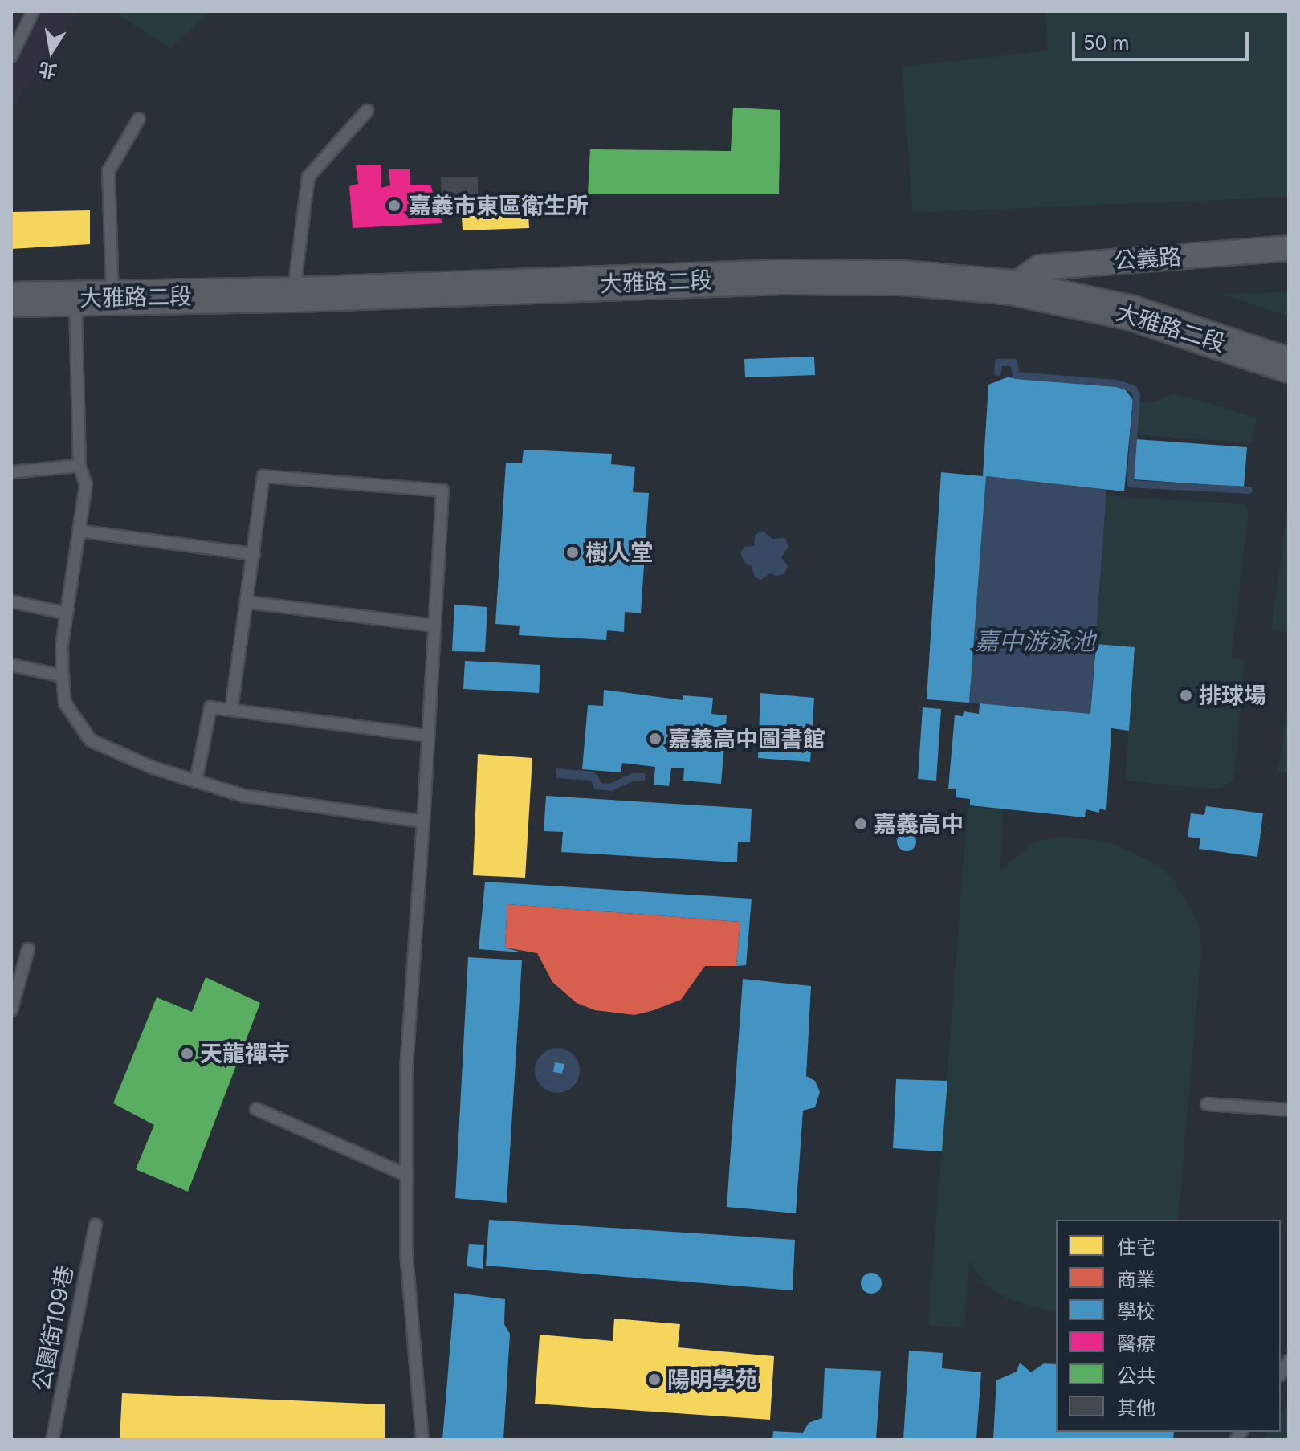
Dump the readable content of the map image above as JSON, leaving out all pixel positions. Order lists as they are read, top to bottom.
{
  "streets": {
    "main road": ["大雅路二段"],
    "street": ["公義路"],
    "lane": ["公園街109巷"]
  },
  "crossings": [
    ["公義路", "大雅路二段"]
  ],
  "water": ["嘉中游泳池"],
  "places": [
    "嘉義市東區衛生所",
    "樹人堂",
    "排球場",
    "嘉義高中圖書館",
    "嘉義高中",
    "天龍禪寺",
    "陽明學苑"
  ],
  "legend": [
    "住宅",
    "商業",
    "學校",
    "醫療",
    "公共",
    "其他"
  ],
  "scale_bar": "50 m",
  "north": "bottom"
}
